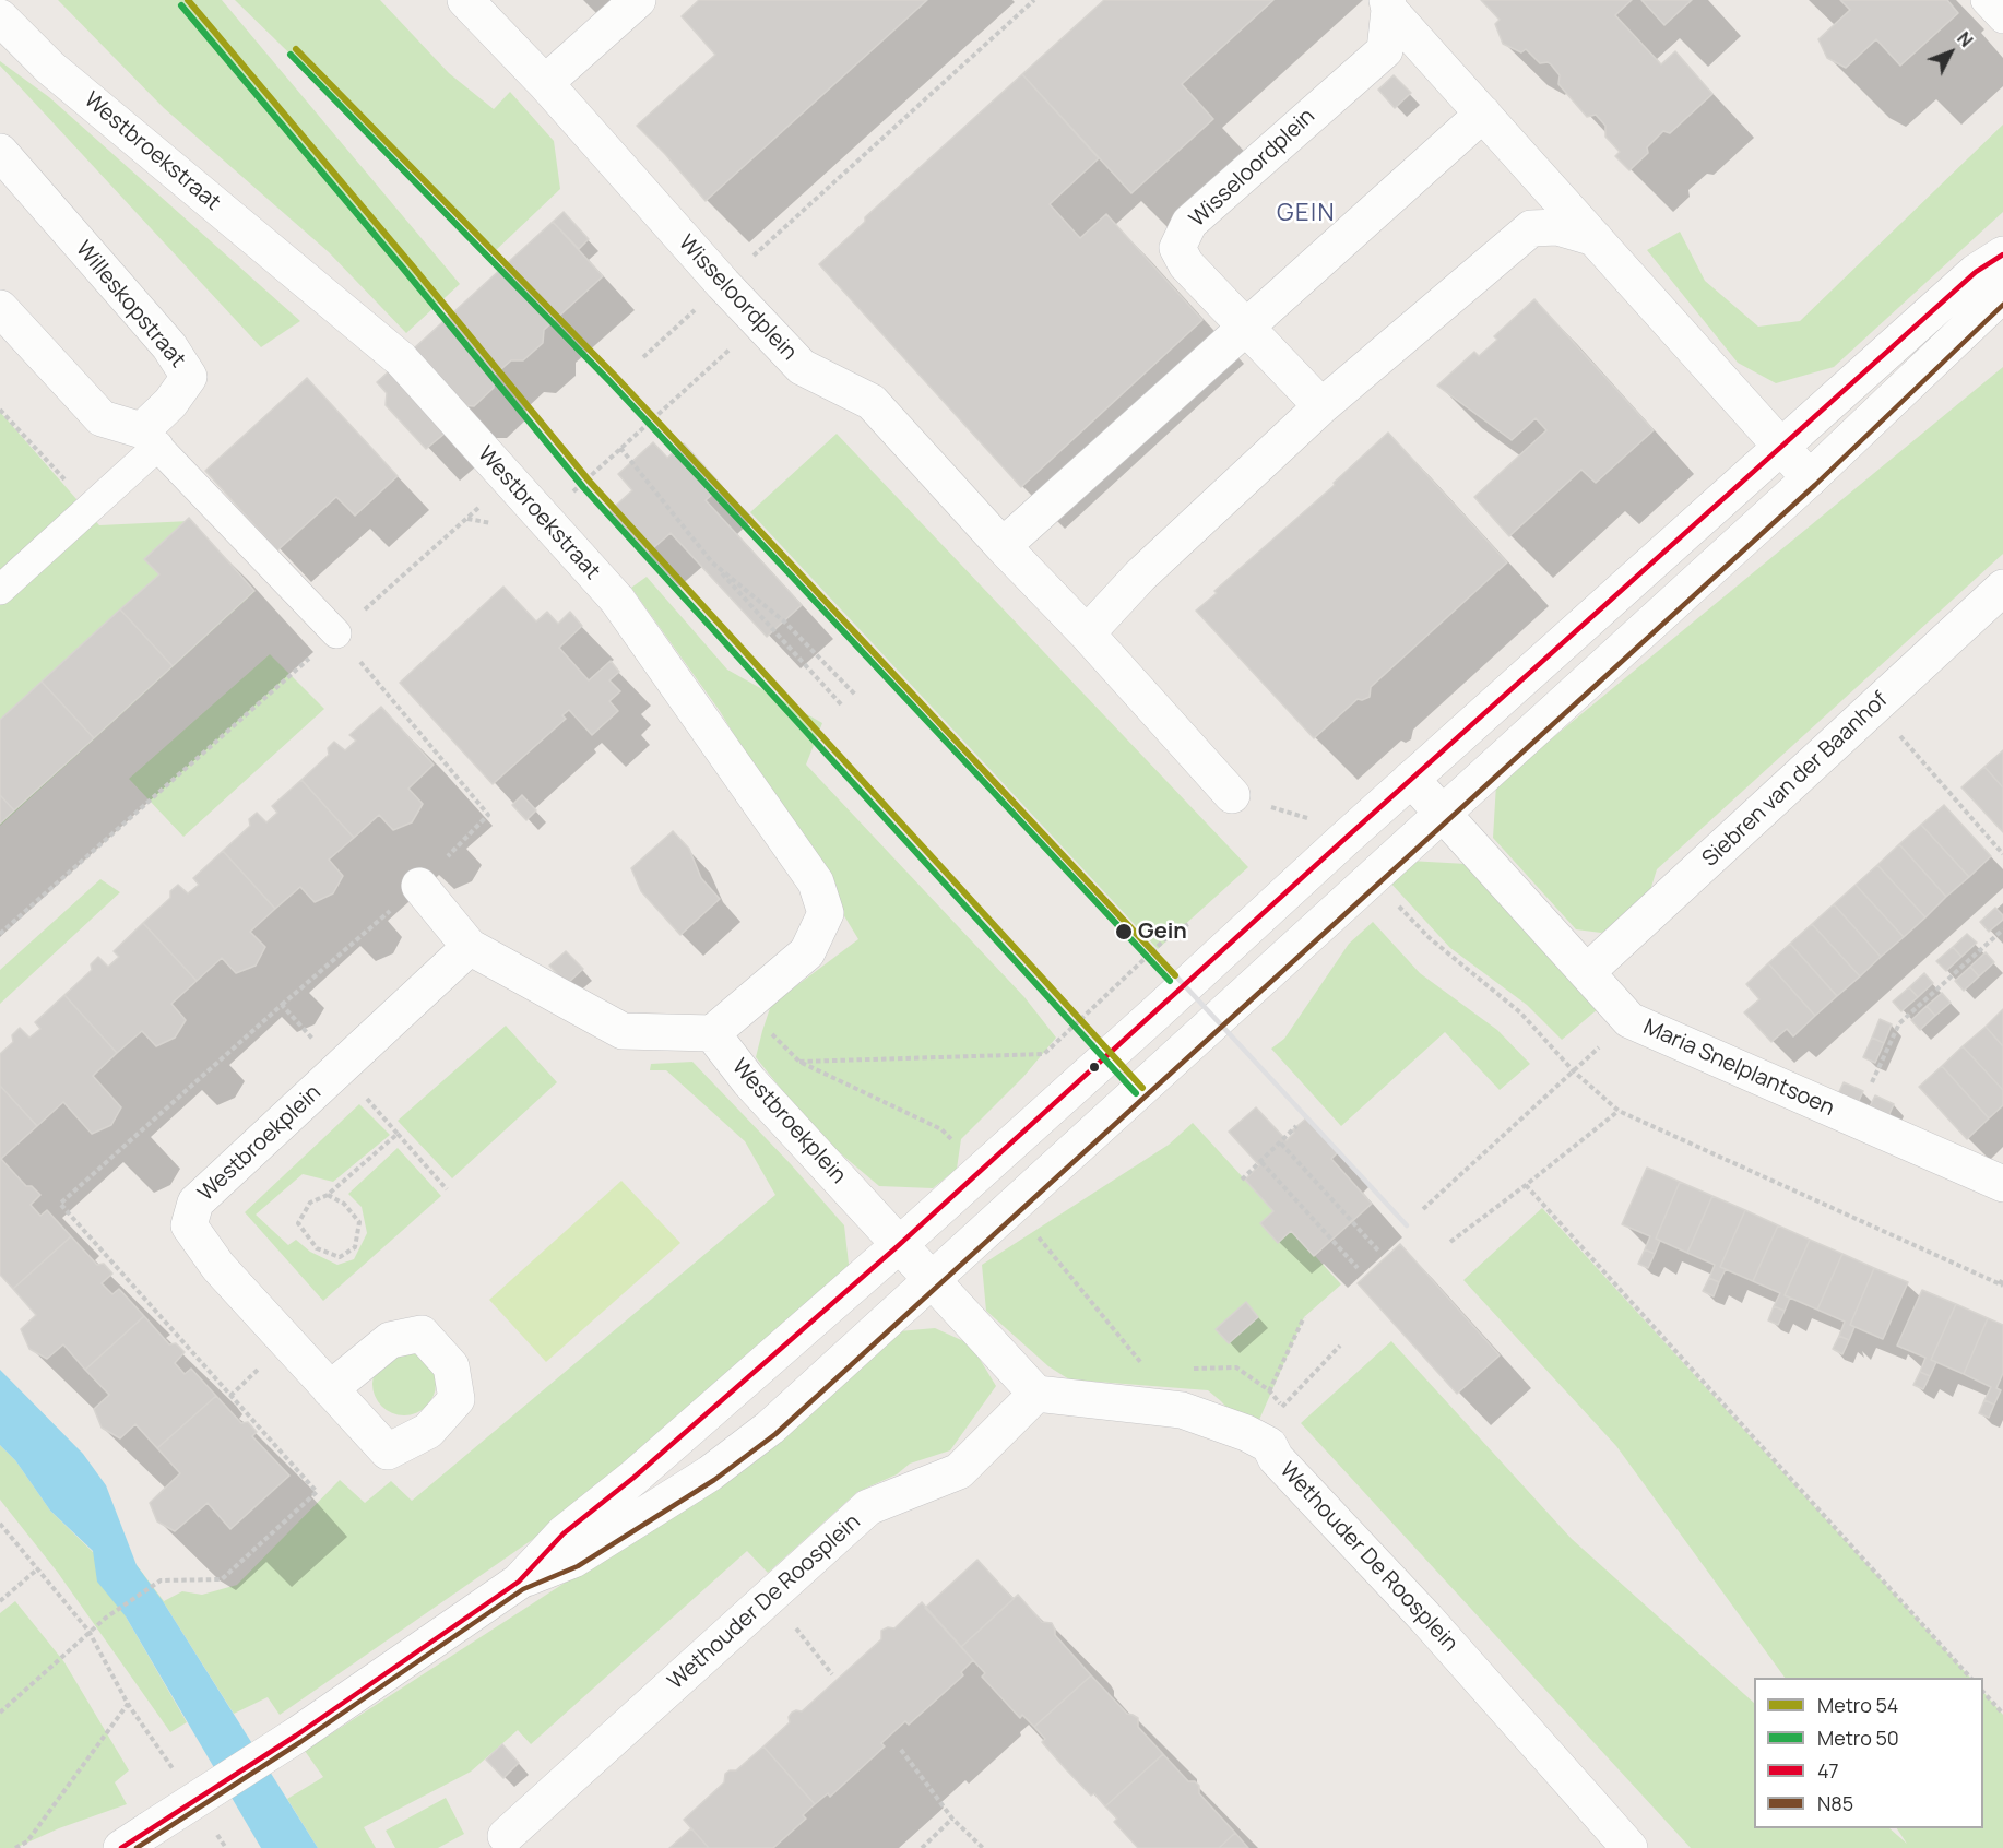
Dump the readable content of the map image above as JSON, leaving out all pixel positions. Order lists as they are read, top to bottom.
{
  "streets": {
    "street": [
      "Westbroekstraat",
      "Wisseloordplein",
      "Willeskopstraat",
      "Siebren van der Baanhof",
      "Maria Snelplantsoen",
      "Westbroekplein",
      "Wethouder De Roosplein"
    ]
  },
  "crossings": [
    ["Westbroekstraat", "Westbroekplein"],
    ["Siebren van der Baanhof", "Maria Snelplantsoen"]
  ],
  "districts": ["GEIN"],
  "places": ["Gein"],
  "lines": [
    "metro line 54",
    "metro line 50",
    "transit line 47",
    "transit line N85"
  ],
  "legend": [
    "Metro 54",
    "Metro 50",
    "47",
    "N85"
  ],
  "north": "top right"
}
